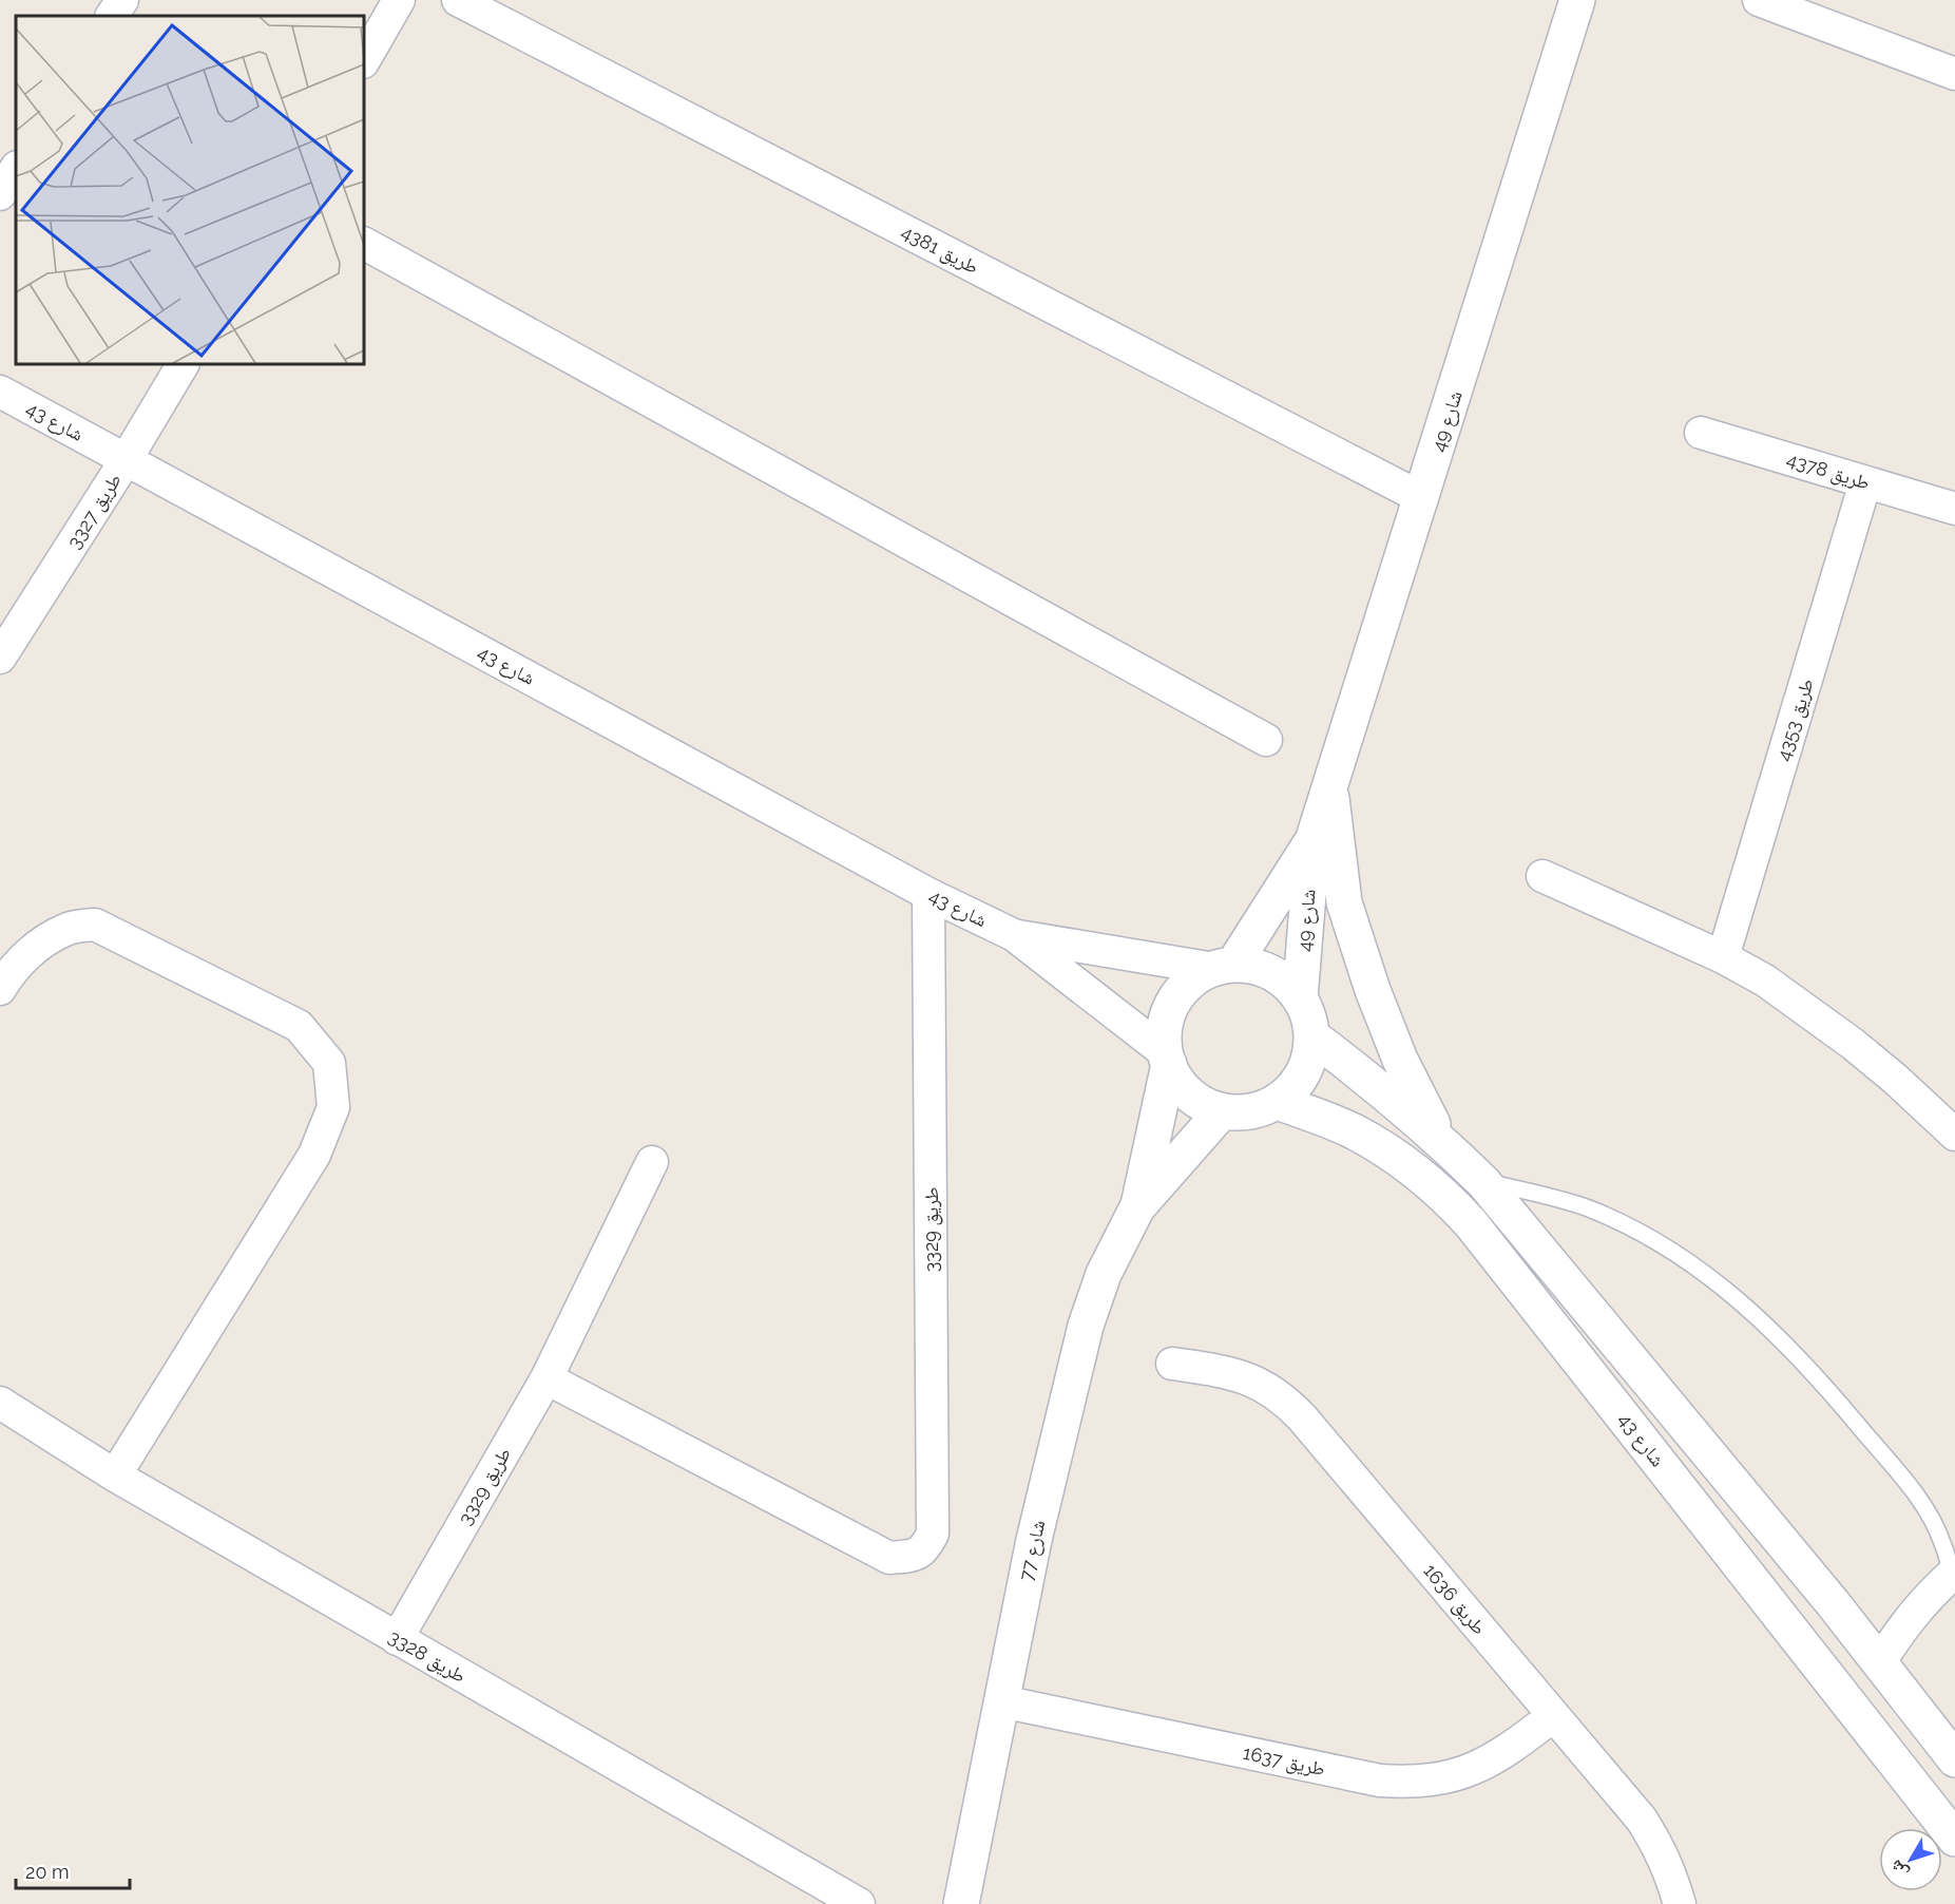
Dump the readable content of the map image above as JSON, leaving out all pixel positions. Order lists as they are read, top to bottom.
{
  "streets": {
    "street": [
      "طريق 4381",
      "شارع 43",
      "شارع 49",
      "طريق 4378",
      "طريق 3327",
      "طريق 4353",
      "طريق 3329",
      "شارع 77",
      "طريق 1636",
      "طريق 3328",
      "طريق 1637"
    ]
  },
  "crossings": [
    ["طريق 4381", "شارع 49"],
    ["شارع 43", "شارع 49"],
    ["شارع 43", "طريق 3327"],
    ["شارع 43", "طريق 3329"],
    ["شارع 43", "شارع 77"],
    ["شارع 49", "شارع 77"],
    ["طريق 4378", "طريق 4353"],
    ["طريق 3329", "طريق 3328"],
    ["شارع 77", "طريق 1637"],
    ["طريق 1636", "طريق 1637"]
  ],
  "scale_bar": "20 m",
  "north": "bottom left"
}
